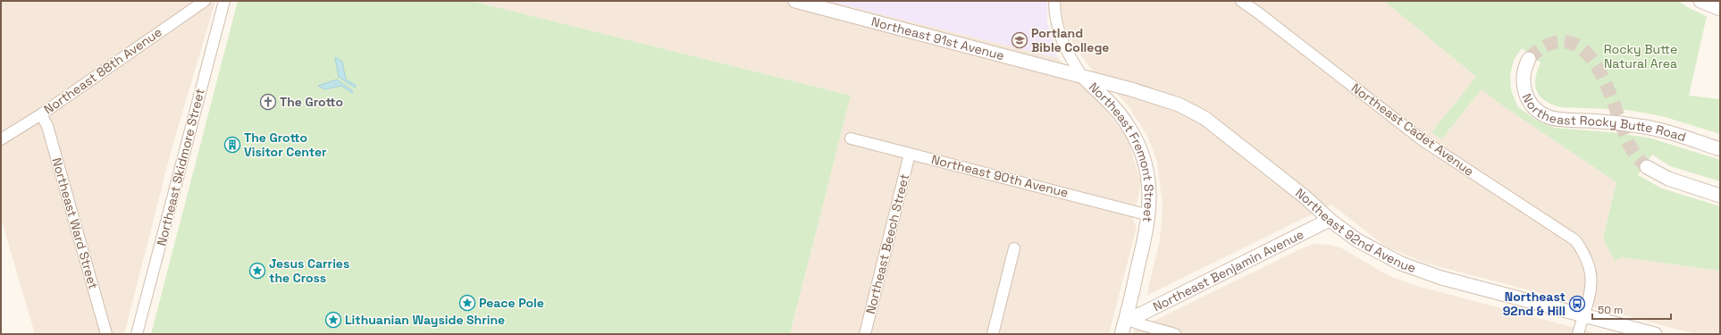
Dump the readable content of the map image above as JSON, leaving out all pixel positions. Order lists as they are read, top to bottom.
{
  "streets": {
    "street": [
      "Northeast 91st Avenue",
      "Northeast 88th Avenue",
      "Northeast Rocky Butte Road",
      "Northeast Cadet Avenue",
      "Northeast Fremont Street",
      "Northeast Skidmore Street",
      "Northeast 90th Avenue",
      "Northeast Ward Street",
      "Northeast 92nd Avenue",
      "Northeast Beech Street",
      "Northeast Benjamin Avenue"
    ]
  },
  "crossings": [
    ["Northeast 91st Avenue", "Northeast Fremont Street"],
    ["Northeast 91st Avenue", "Northeast 92nd Avenue"],
    ["Northeast 88th Avenue", "Northeast Ward Street"],
    ["Northeast Cadet Avenue", "Northeast 92nd Avenue"],
    ["Northeast Fremont Street", "Northeast 90th Avenue"],
    ["Northeast Fremont Street", "Northeast 92nd Avenue"],
    ["Northeast Fremont Street", "Northeast Benjamin Avenue"],
    ["Northeast 90th Avenue", "Northeast Beech Street"],
    ["Northeast 92nd Avenue", "Northeast Benjamin Avenue"]
  ],
  "parks": ["Rocky Butte Natural Area"],
  "places": {
    "school or university": ["Portland Bible College"],
    "church": ["The Grotto"],
    "building": ["The Grotto Visitor Center"],
    "place": ["Jesus Carries the Cross", "Peace Pole", "Lithuanian Wayside Shrine"],
    "bus stop": ["Northeast 92nd & Hill"]
  },
  "scale_bar": "50 m"
}
